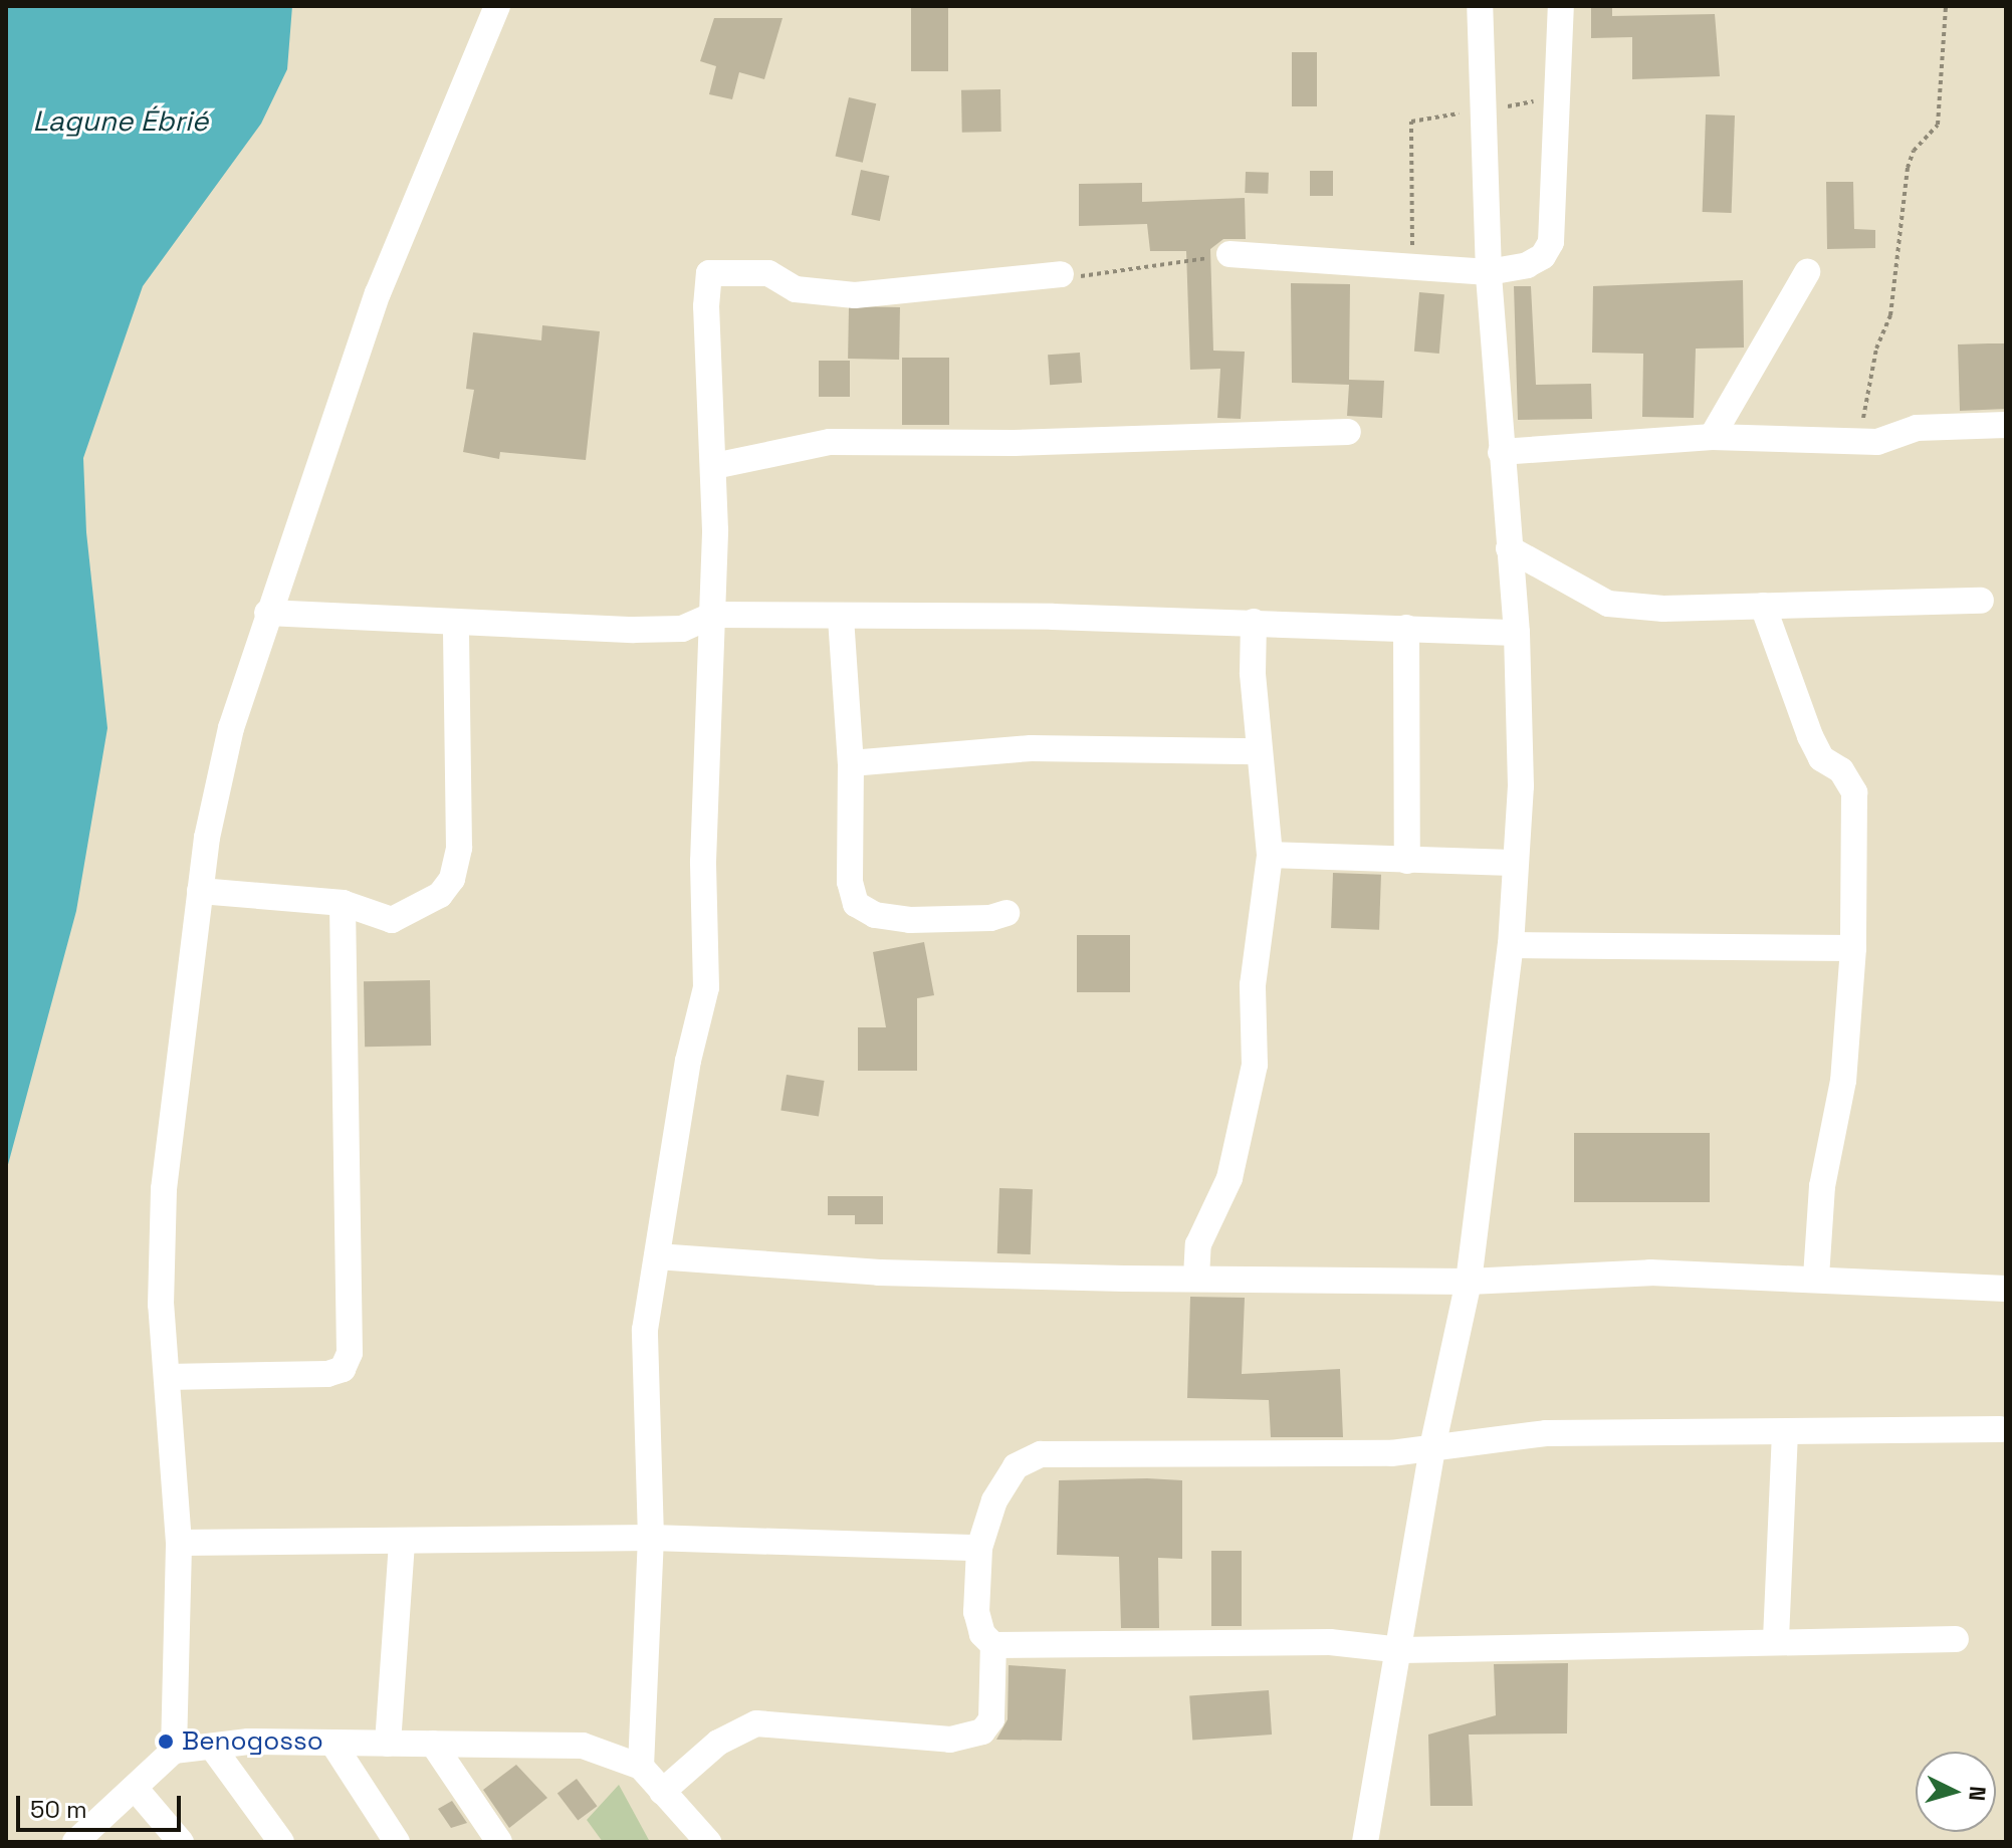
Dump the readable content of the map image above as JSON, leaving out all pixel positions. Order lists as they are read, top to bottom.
{
  "water": ["Lagune Ébrié"],
  "places": ["Benogosso"],
  "scale_bar": "50 m",
  "north": "right"
}
